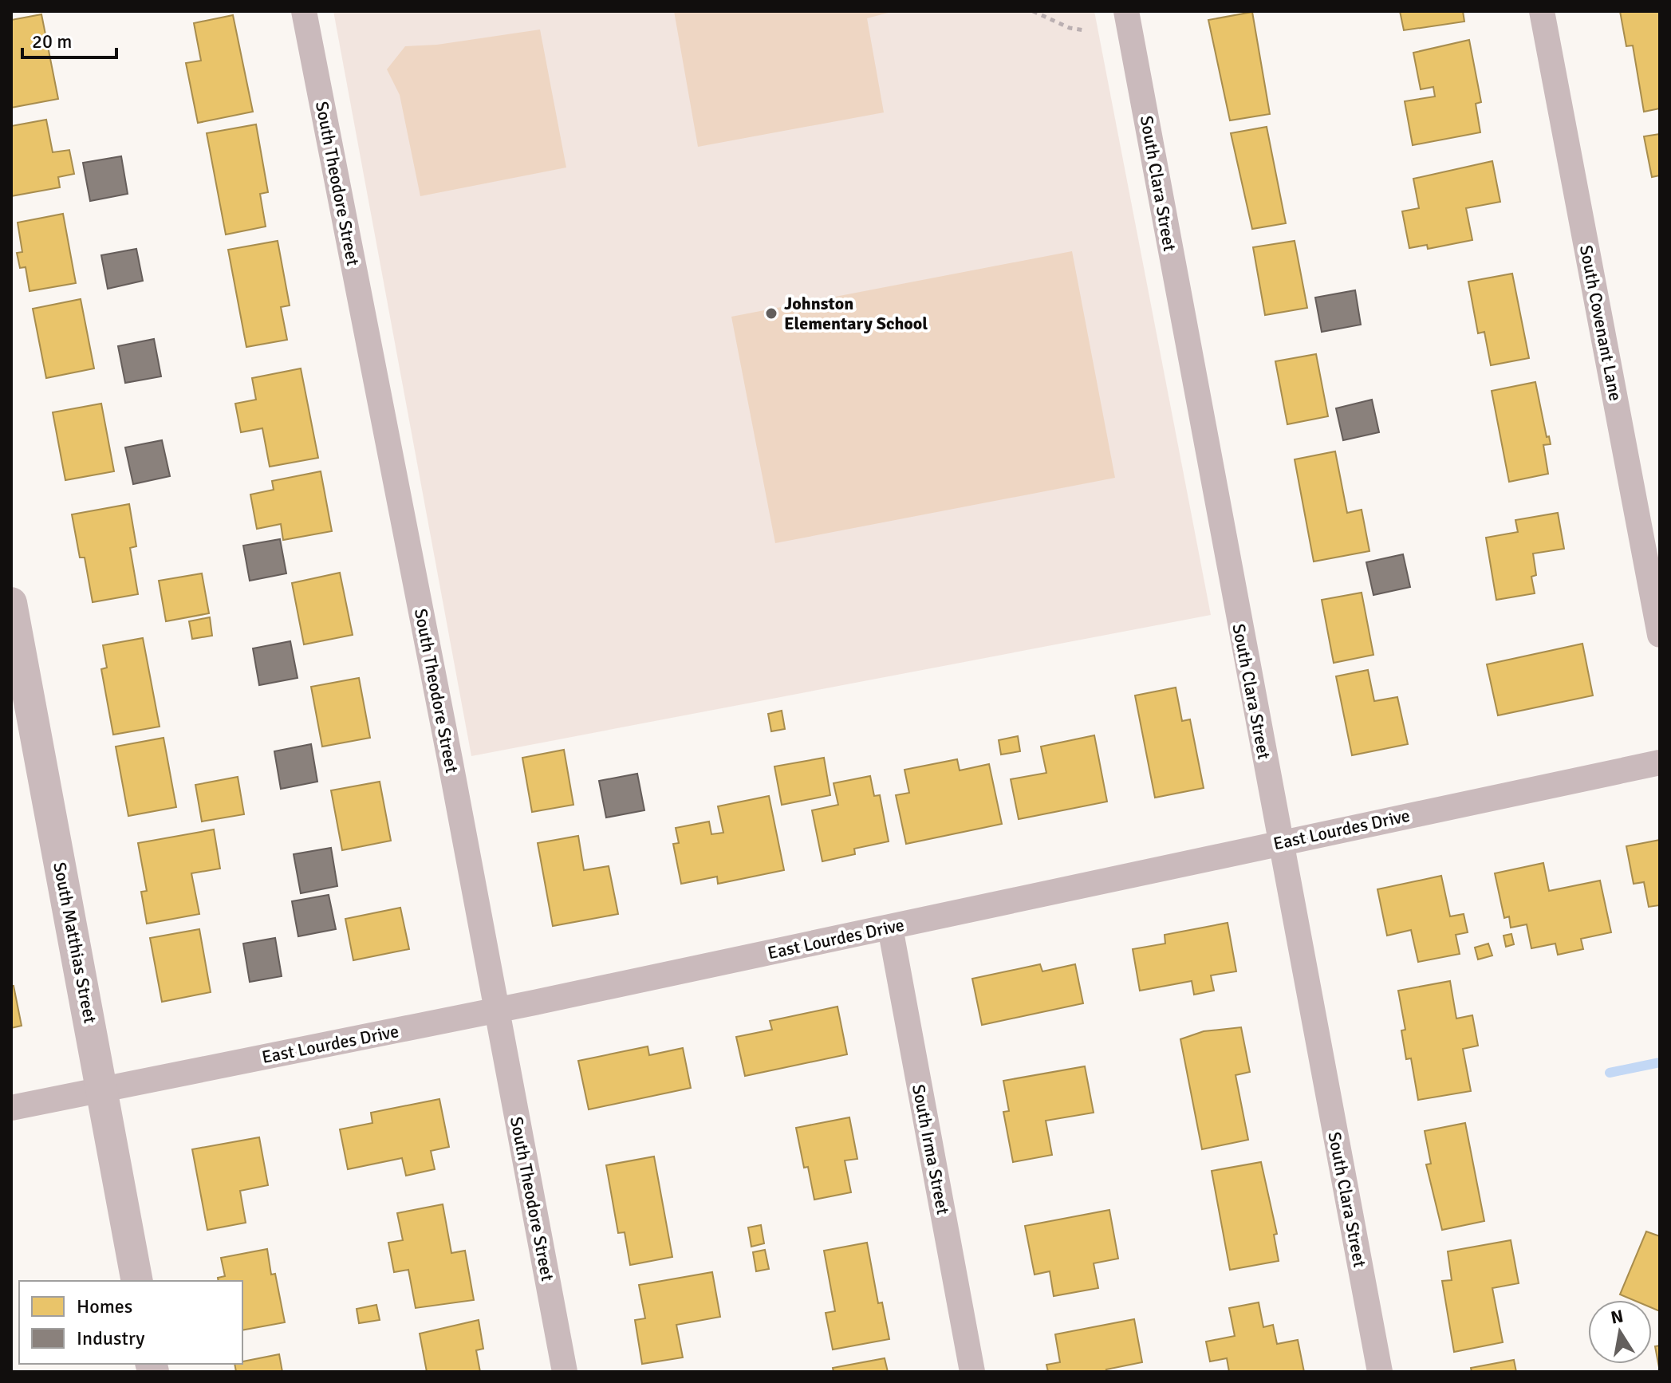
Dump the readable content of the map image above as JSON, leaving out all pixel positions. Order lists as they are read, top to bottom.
{
  "streets": {
    "street": [
      "South Theodore Street",
      "South Clara Street",
      "South Covenant Lane",
      "East Lourdes Drive",
      "South Matthias Street",
      "South Irma Street"
    ]
  },
  "crossings": [
    ["South Theodore Street", "East Lourdes Drive"],
    ["South Clara Street", "East Lourdes Drive"],
    ["East Lourdes Drive", "South Matthias Street"],
    ["East Lourdes Drive", "South Irma Street"]
  ],
  "places": ["Johnston Elementary School"],
  "legend": ["Homes", "Industry"],
  "scale_bar": "20 m",
  "north": "top"
}
